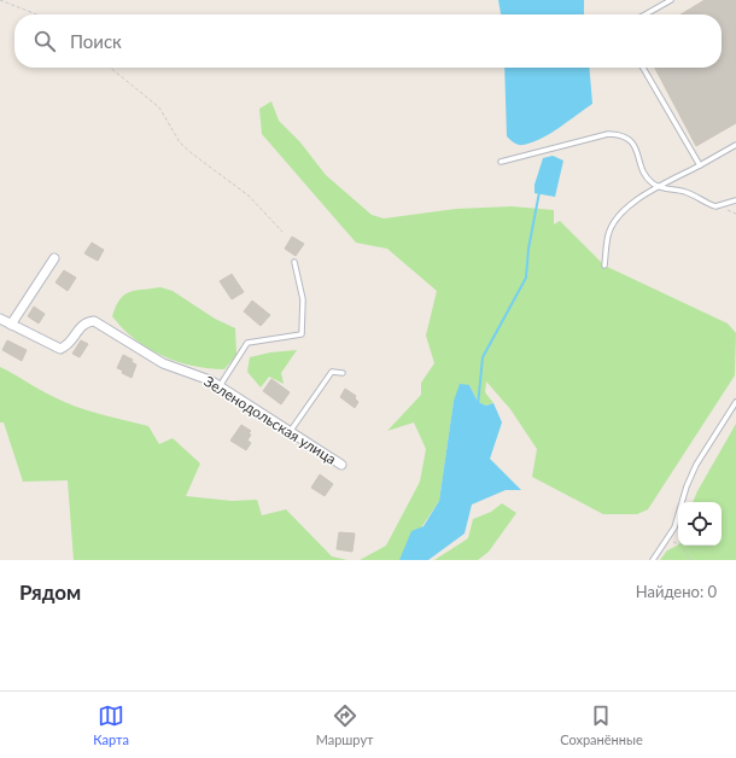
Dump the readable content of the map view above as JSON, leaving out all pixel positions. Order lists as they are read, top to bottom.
{
  "streets": {
    "street": ["Зеленодольская улица"]
  },
  "page": {
    "search": "Поиск",
    "heading": ["Рядом", "Найдено: 0"],
    "nav": ["Карта", "Маршрут", "Сохранённые"]
  }
}
